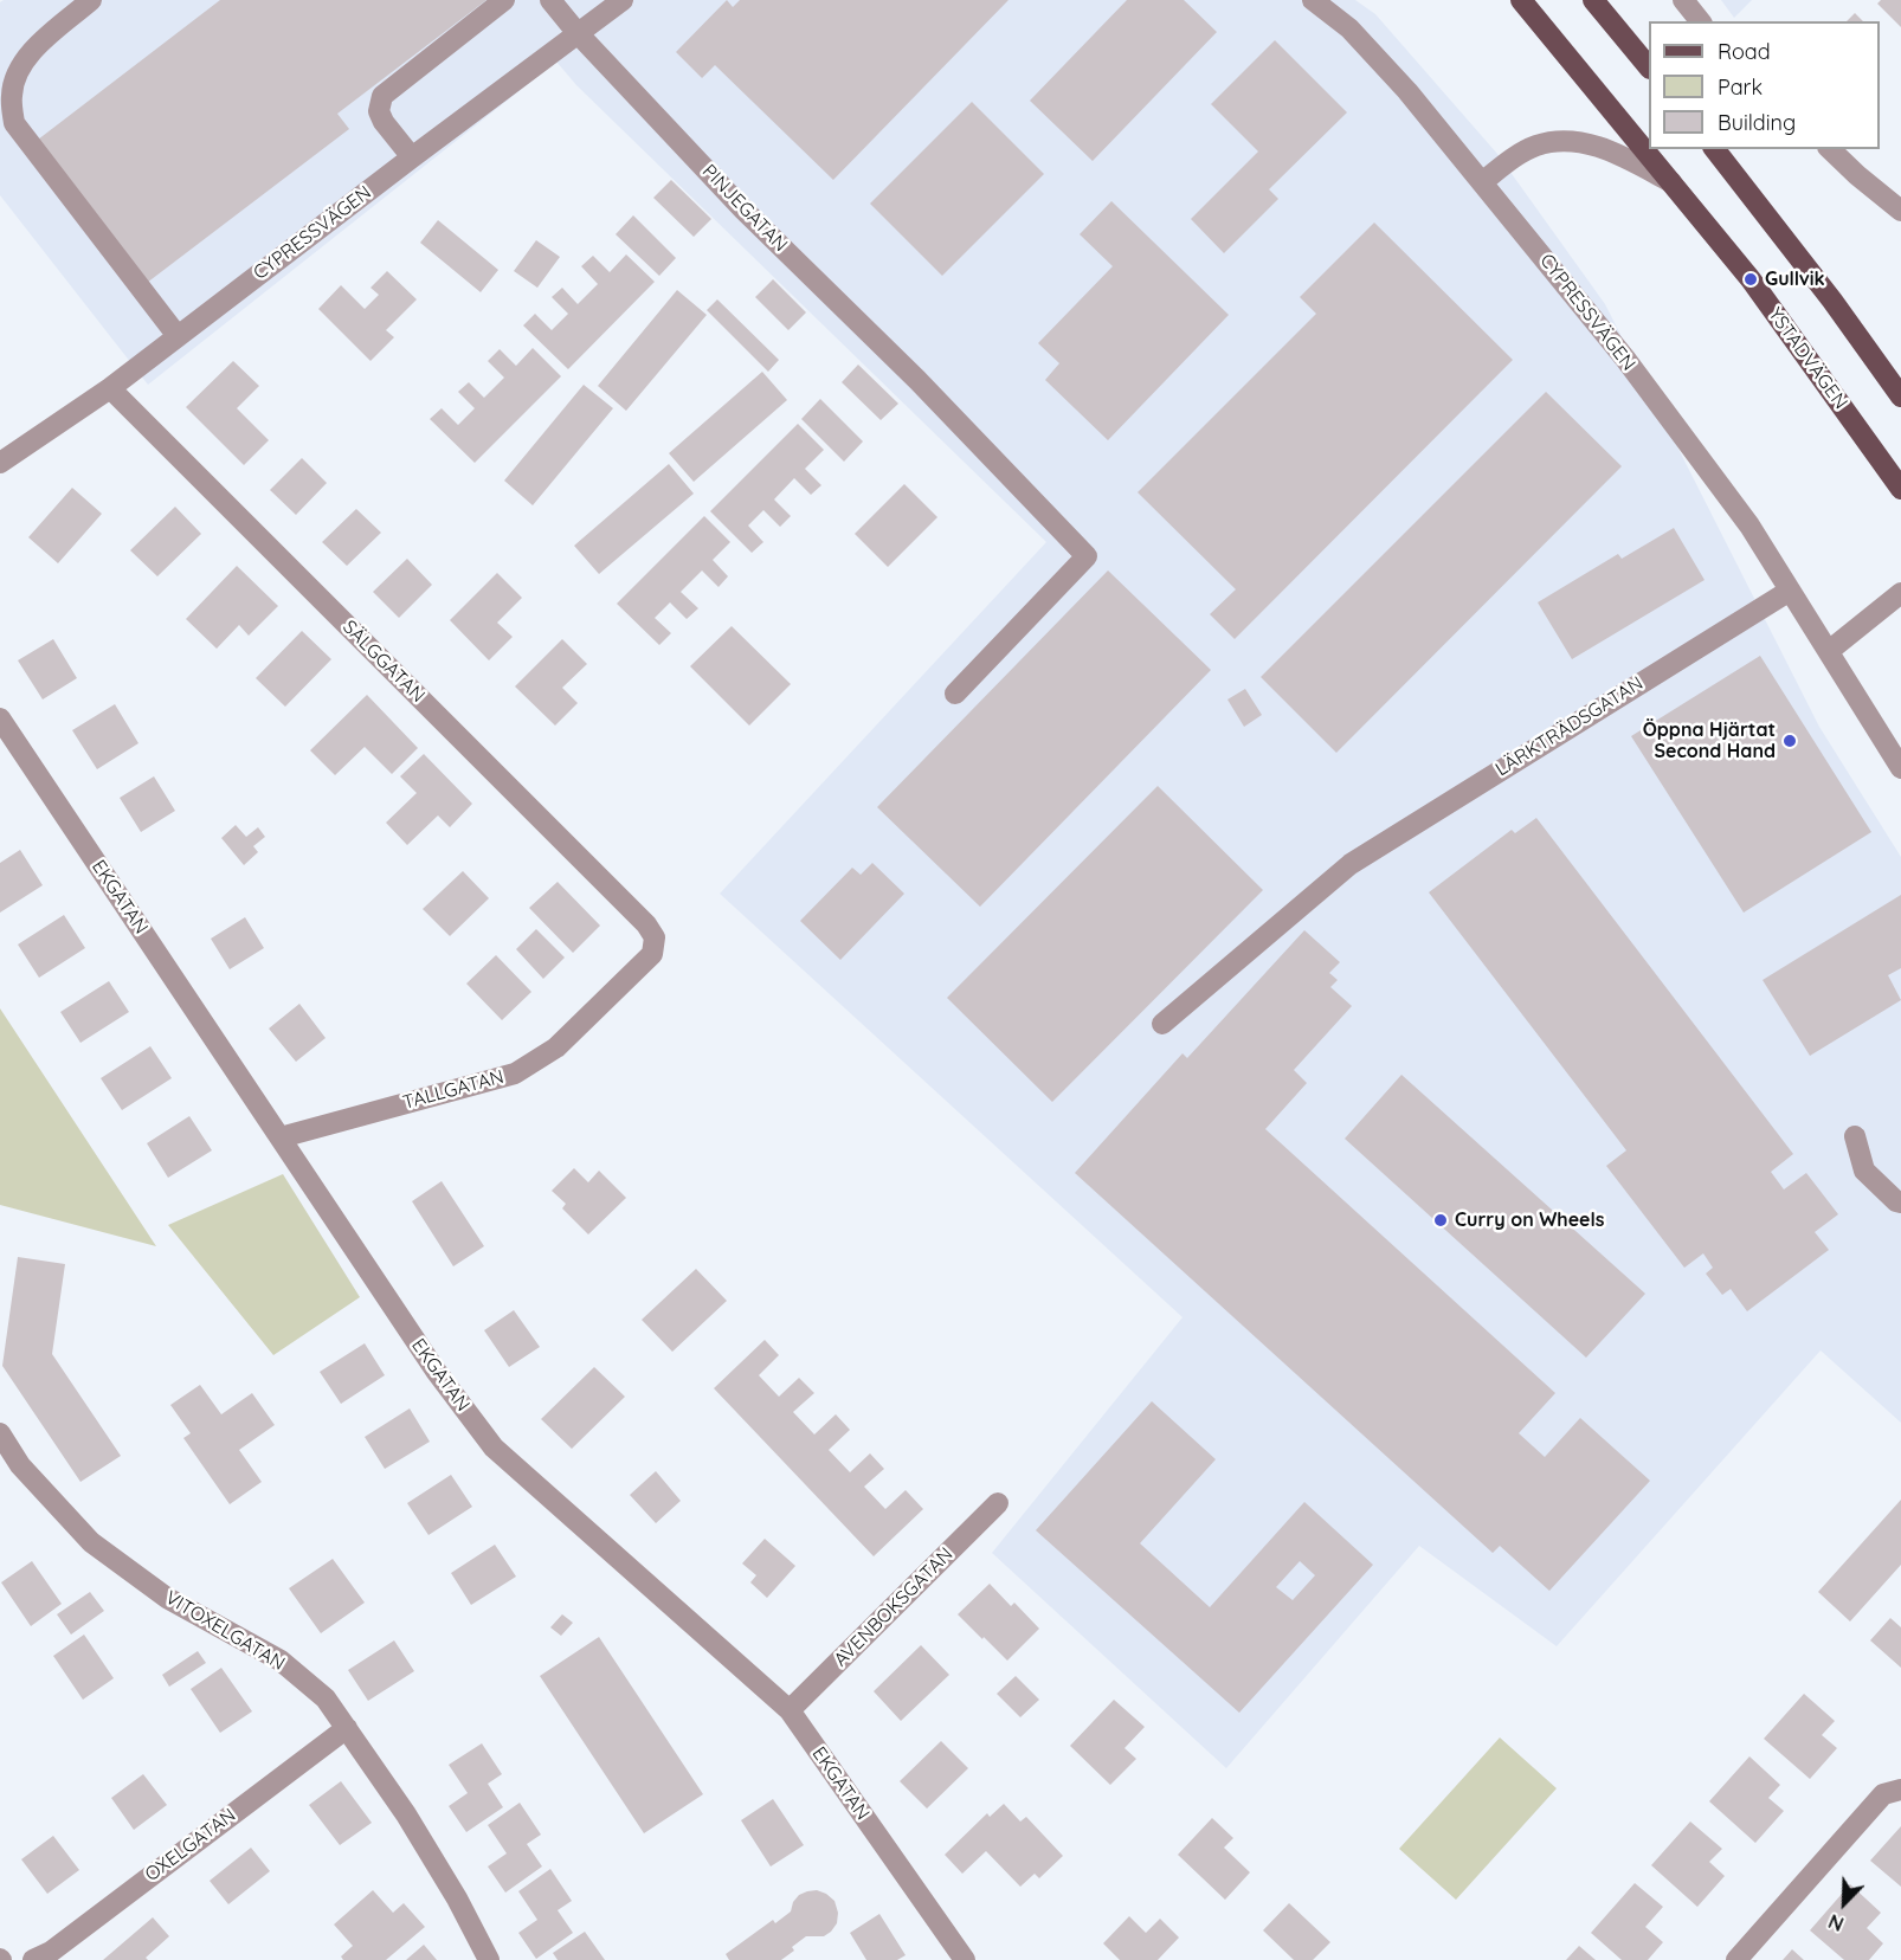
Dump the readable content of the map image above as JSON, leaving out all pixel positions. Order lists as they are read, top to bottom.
{
  "streets": {
    "main road": ["YSTADVÄGEN"],
    "street": [
      "PINJEGATAN",
      "CYPRESSVÄGEN",
      "SÄLGGATAN",
      "LÄRKTRÄDSGATAN",
      "EKGATAN",
      "TALLGATAN",
      "AVENBOKSGATAN",
      "VITOXELGATAN",
      "OXELGATAN"
    ]
  },
  "crossings": [
    ["PINJEGATAN", "CYPRESSVÄGEN"],
    ["CYPRESSVÄGEN", "SÄLGGATAN"],
    ["CYPRESSVÄGEN", "LÄRKTRÄDSGATAN"],
    ["SÄLGGATAN", "TALLGATAN"],
    ["EKGATAN", "TALLGATAN"],
    ["EKGATAN", "AVENBOKSGATAN"],
    ["VITOXELGATAN", "OXELGATAN"]
  ],
  "places": ["Gullvik", "Öppna Hjärtat Second Hand", "Curry on Wheels"],
  "legend": ["Road", "Park", "Building"],
  "north": "bottom left"
}
